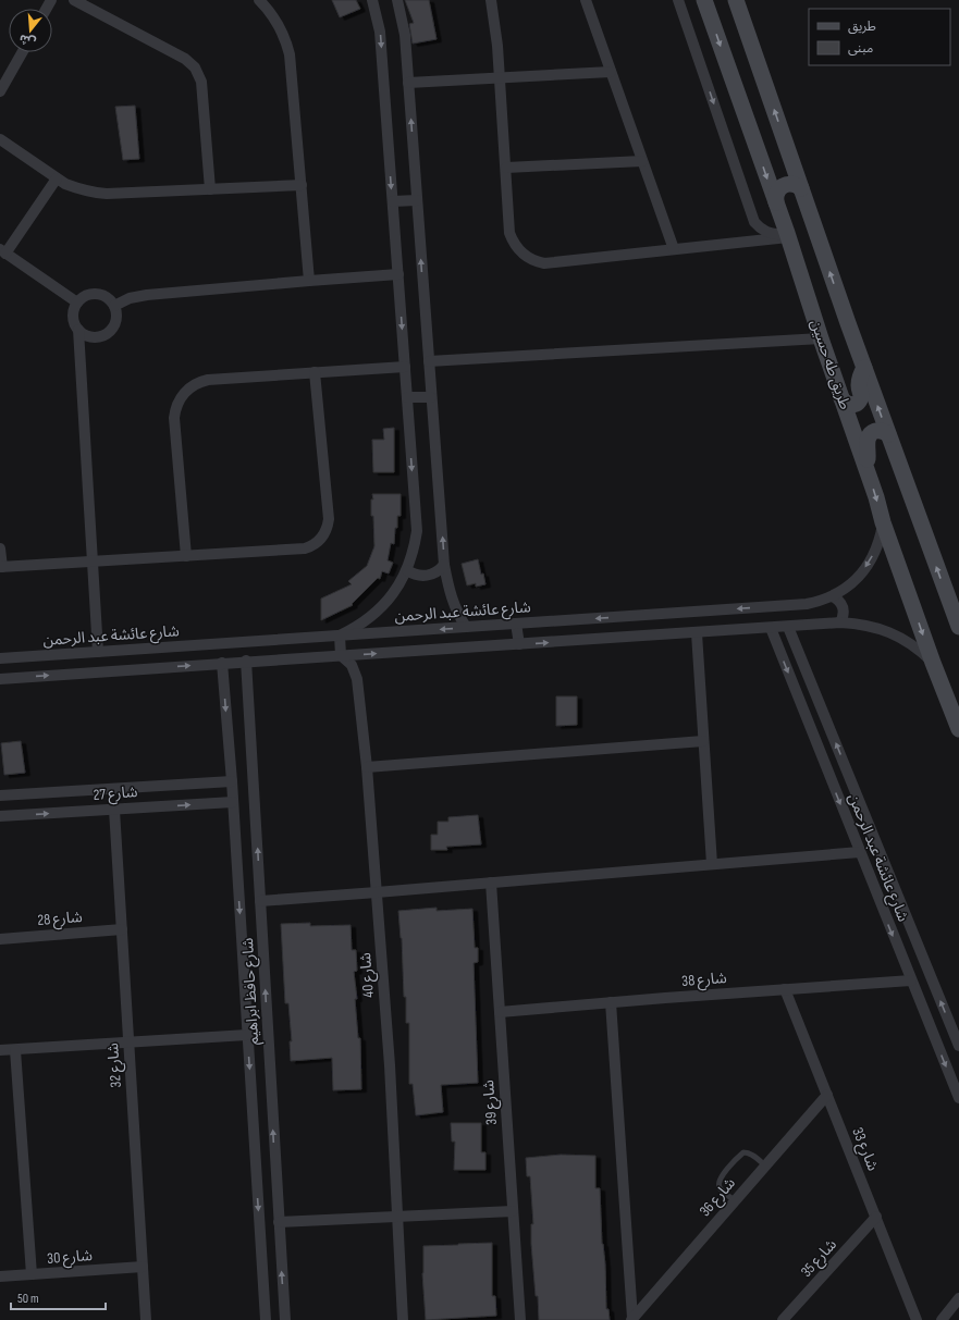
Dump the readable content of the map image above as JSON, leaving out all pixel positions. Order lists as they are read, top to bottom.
{
  "streets": {
    "main road": ["طريق طه حسين"],
    "street": [
      "شارع عائشة عبد الرحمن",
      "شارع 27",
      "شارع 28",
      "شارع 40",
      "شارع 38",
      "شارع حافظ ابراهيم",
      "شارع 32",
      "شارع 39",
      "شارع 33",
      "شارع 36",
      "شارع 30",
      "شارع 35"
    ]
  },
  "crossings": [
    ["طريق طه حسين", "شارع عائشة عبد الرحمن"],
    ["شارع عائشة عبد الرحمن", "شارع 38"],
    ["شارع 27", "شارع حافظ ابراهيم"],
    ["شارع 27", "شارع 32"],
    ["شارع 28", "شارع 32"],
    ["شارع 38", "شارع 39"],
    ["شارع 38", "شارع 33"],
    ["شارع 32", "شارع 30"],
    ["شارع 33", "شارع 36"],
    ["شارع 33", "شارع 35"]
  ],
  "legend": ["طريق", "مبنى"],
  "scale_bar": "50 m",
  "north": "bottom"
}
